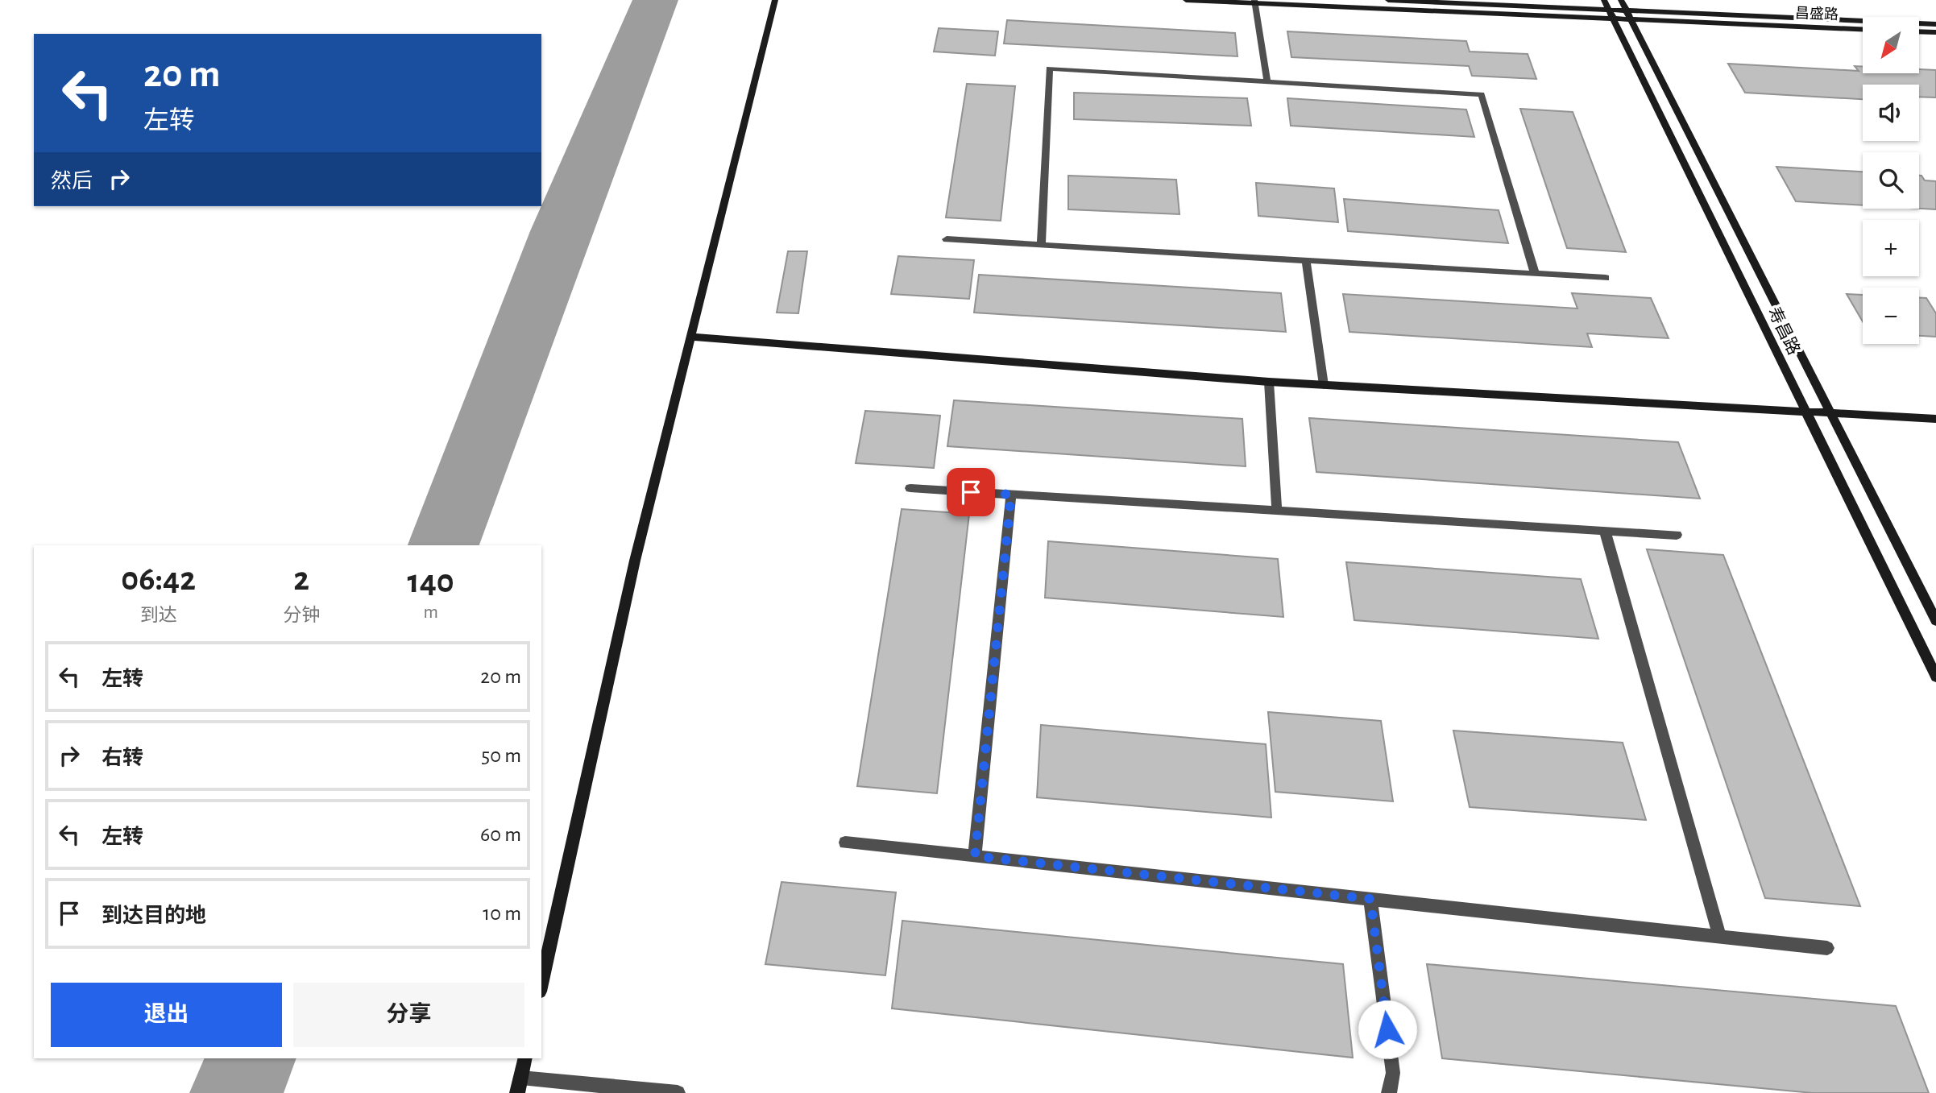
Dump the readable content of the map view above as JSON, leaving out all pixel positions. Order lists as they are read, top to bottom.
{
  "streets": {
    "street": ["昌盛路", "寿昌路"]
  },
  "crossings": [
    ["昌盛路", "寿昌路"]
  ],
  "north": "bottom left",
  "page": {
    "map_buttons": ["+", "−"],
    "turn": ["20 m", "左转"],
    "then": "然后",
    "eta": [
      "06:42",
      "到达",
      "2",
      "分钟",
      "140",
      "m"
    ],
    "list": [
      {
        "name": "左转",
        "value": "20 m"
      },
      {
        "name": "右转",
        "value": "50 m"
      },
      {
        "name": "左转",
        "value": "60 m"
      },
      {
        "name": "到达目的地",
        "value": "10 m"
      }
    ],
    "buttons": ["退出", "分享"]
  }
}
